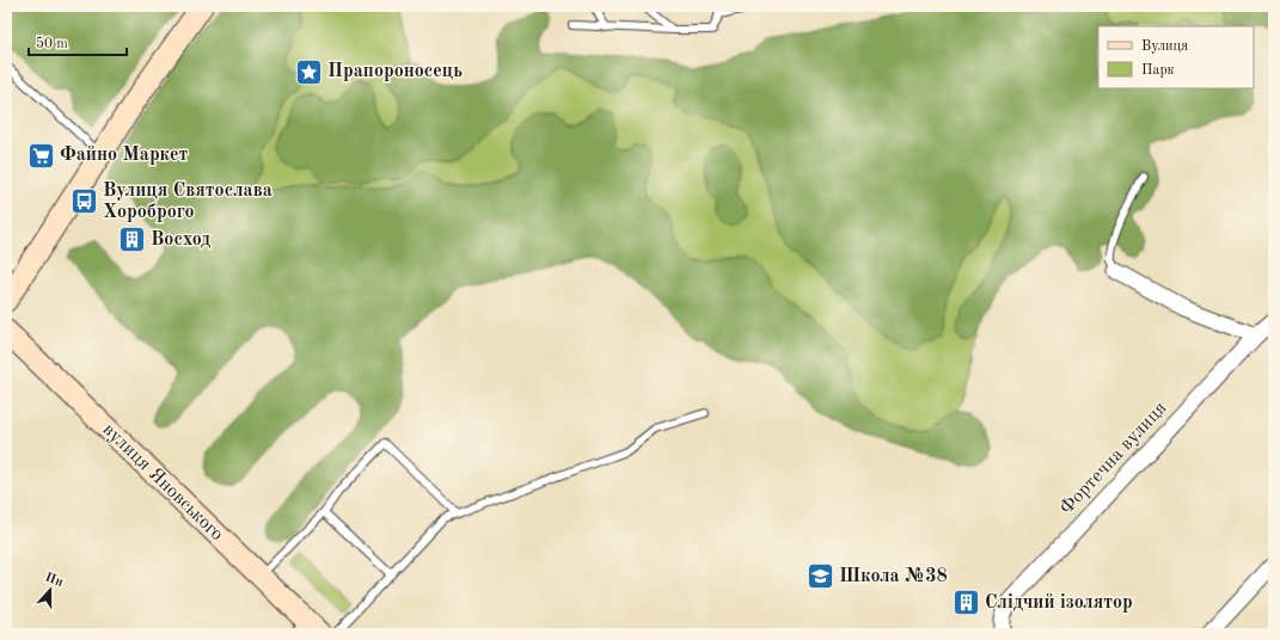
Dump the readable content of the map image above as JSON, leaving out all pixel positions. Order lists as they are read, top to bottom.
{
  "streets": {
    "main road": ["вулиця Яновського"],
    "street": ["Фортечна вулиця"]
  },
  "places": {
    "place": ["Прапороносець"],
    "supermarket": ["Файно Маркет"],
    "bus stop": ["Вулиця Святослава Хороброго"],
    "building": ["Восход", "Слідчий ізолятор"],
    "school or university": ["Школа №38"]
  },
  "legend": ["Вулиця", "Парк"],
  "scale_bar": "50 m",
  "north": "top"
}
